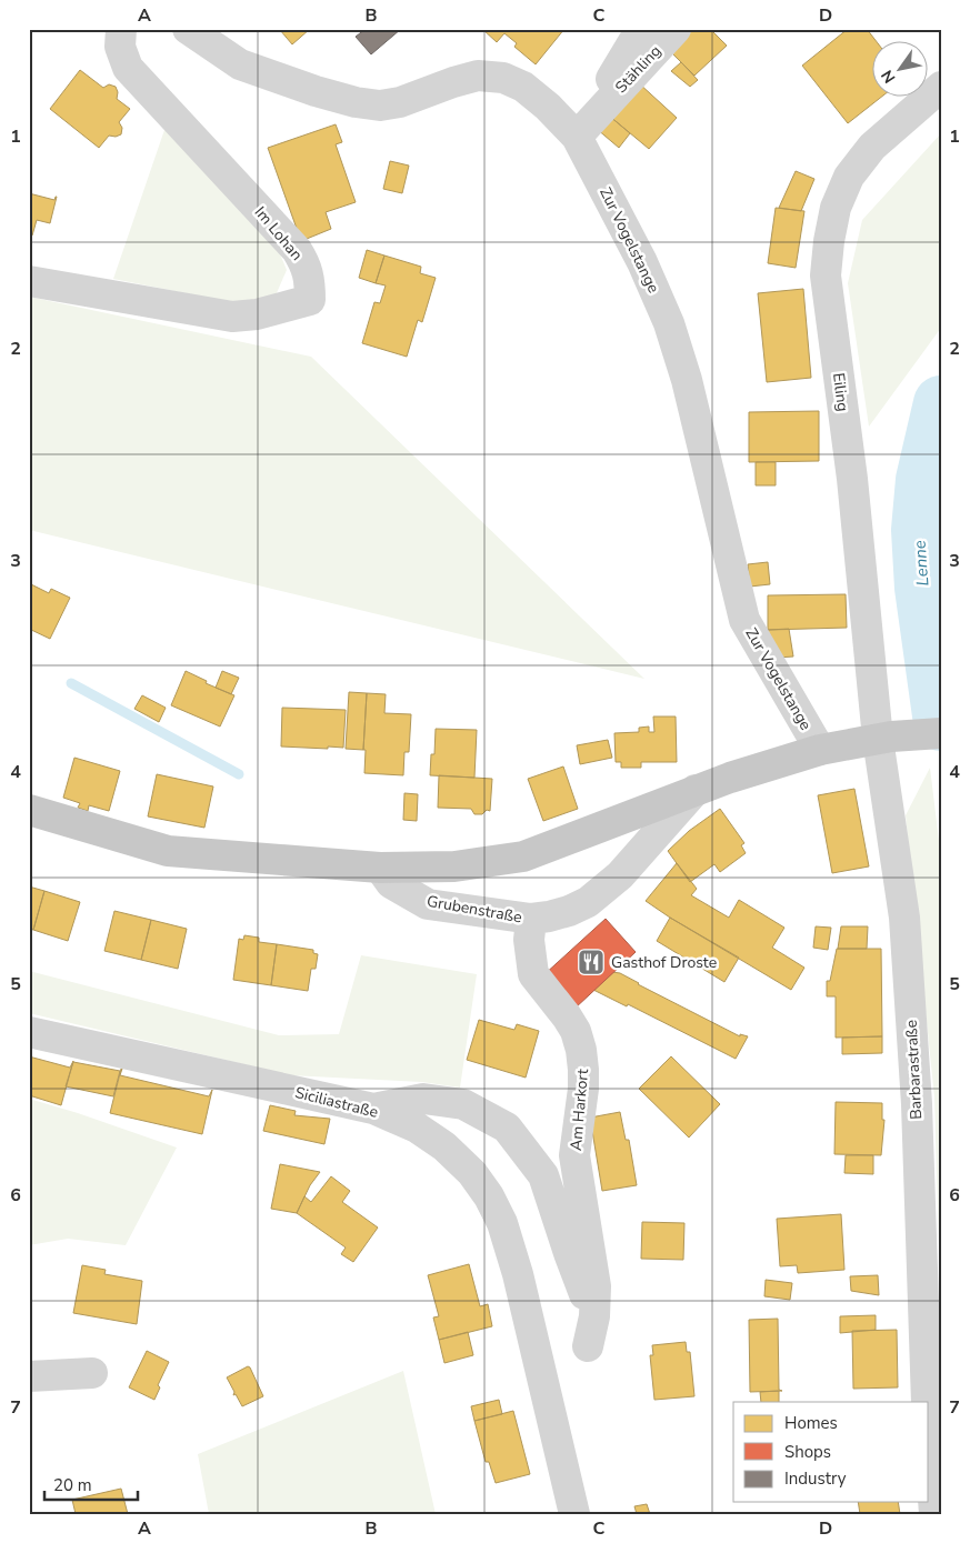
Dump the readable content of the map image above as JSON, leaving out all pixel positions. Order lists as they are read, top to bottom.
{
  "streets": {
    "main road": ["Grubenstraße"],
    "street": [
      "Stähling",
      "Im Lohan",
      "Zur Vogelstange",
      "Eiling",
      "Barbarastraße",
      "Siciliastraße",
      "Am Harkort"
    ]
  },
  "crossings": [
    ["Stähling", "Zur Vogelstange"],
    ["Zur Vogelstange", "Grubenstraße"],
    ["Eiling", "Grubenstraße"],
    ["Eiling", "Barbarastraße"],
    ["Grubenstraße", "Barbarastraße"],
    ["Grubenstraße", "Am Harkort"]
  ],
  "water": ["Lenne"],
  "places": {
    "restaurant": ["Gasthof Droste"]
  },
  "legend": ["Homes", "Shops", "Industry"],
  "scale_bar": "20 m",
  "north": "bottom left",
  "grid": {
    "columns": [
      "A",
      "B",
      "C",
      "D"
    ],
    "rows": [
      "1",
      "2",
      "3",
      "4",
      "5",
      "6",
      "7"
    ]
  }
}
